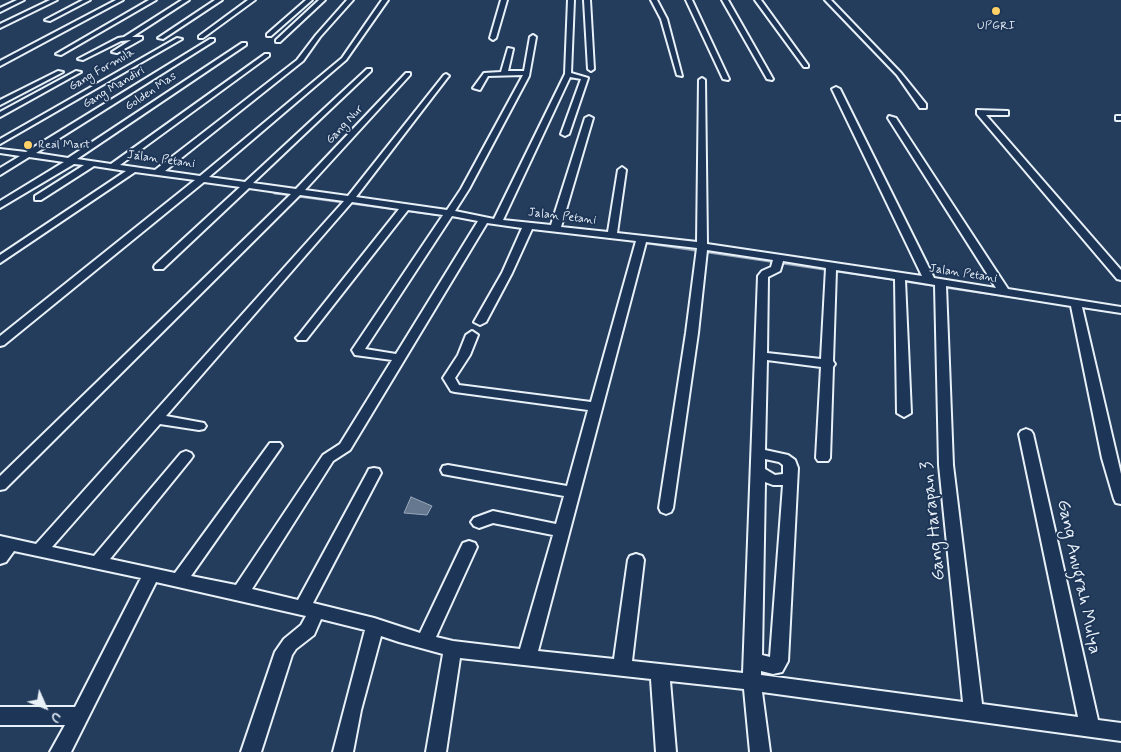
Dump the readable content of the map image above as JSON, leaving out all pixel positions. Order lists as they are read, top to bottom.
{
  "streets": {
    "street": [
      "Gang Formula",
      "Gang Mandiri",
      "Golden Mas",
      "Gang Nur",
      "Jalan Petani",
      "Gang Harapan 3",
      "Gang Anugrah Mulya"
    ]
  },
  "crossings": [
    ["Gang Mandiri", "Jalan Petani"],
    ["Golden Mas", "Jalan Petani"],
    ["Gang Nur", "Jalan Petani"],
    ["Jalan Petani", "Gang Harapan 3"]
  ],
  "places": ["UPGRI", "Real Mart"],
  "north": "bottom right"
}
